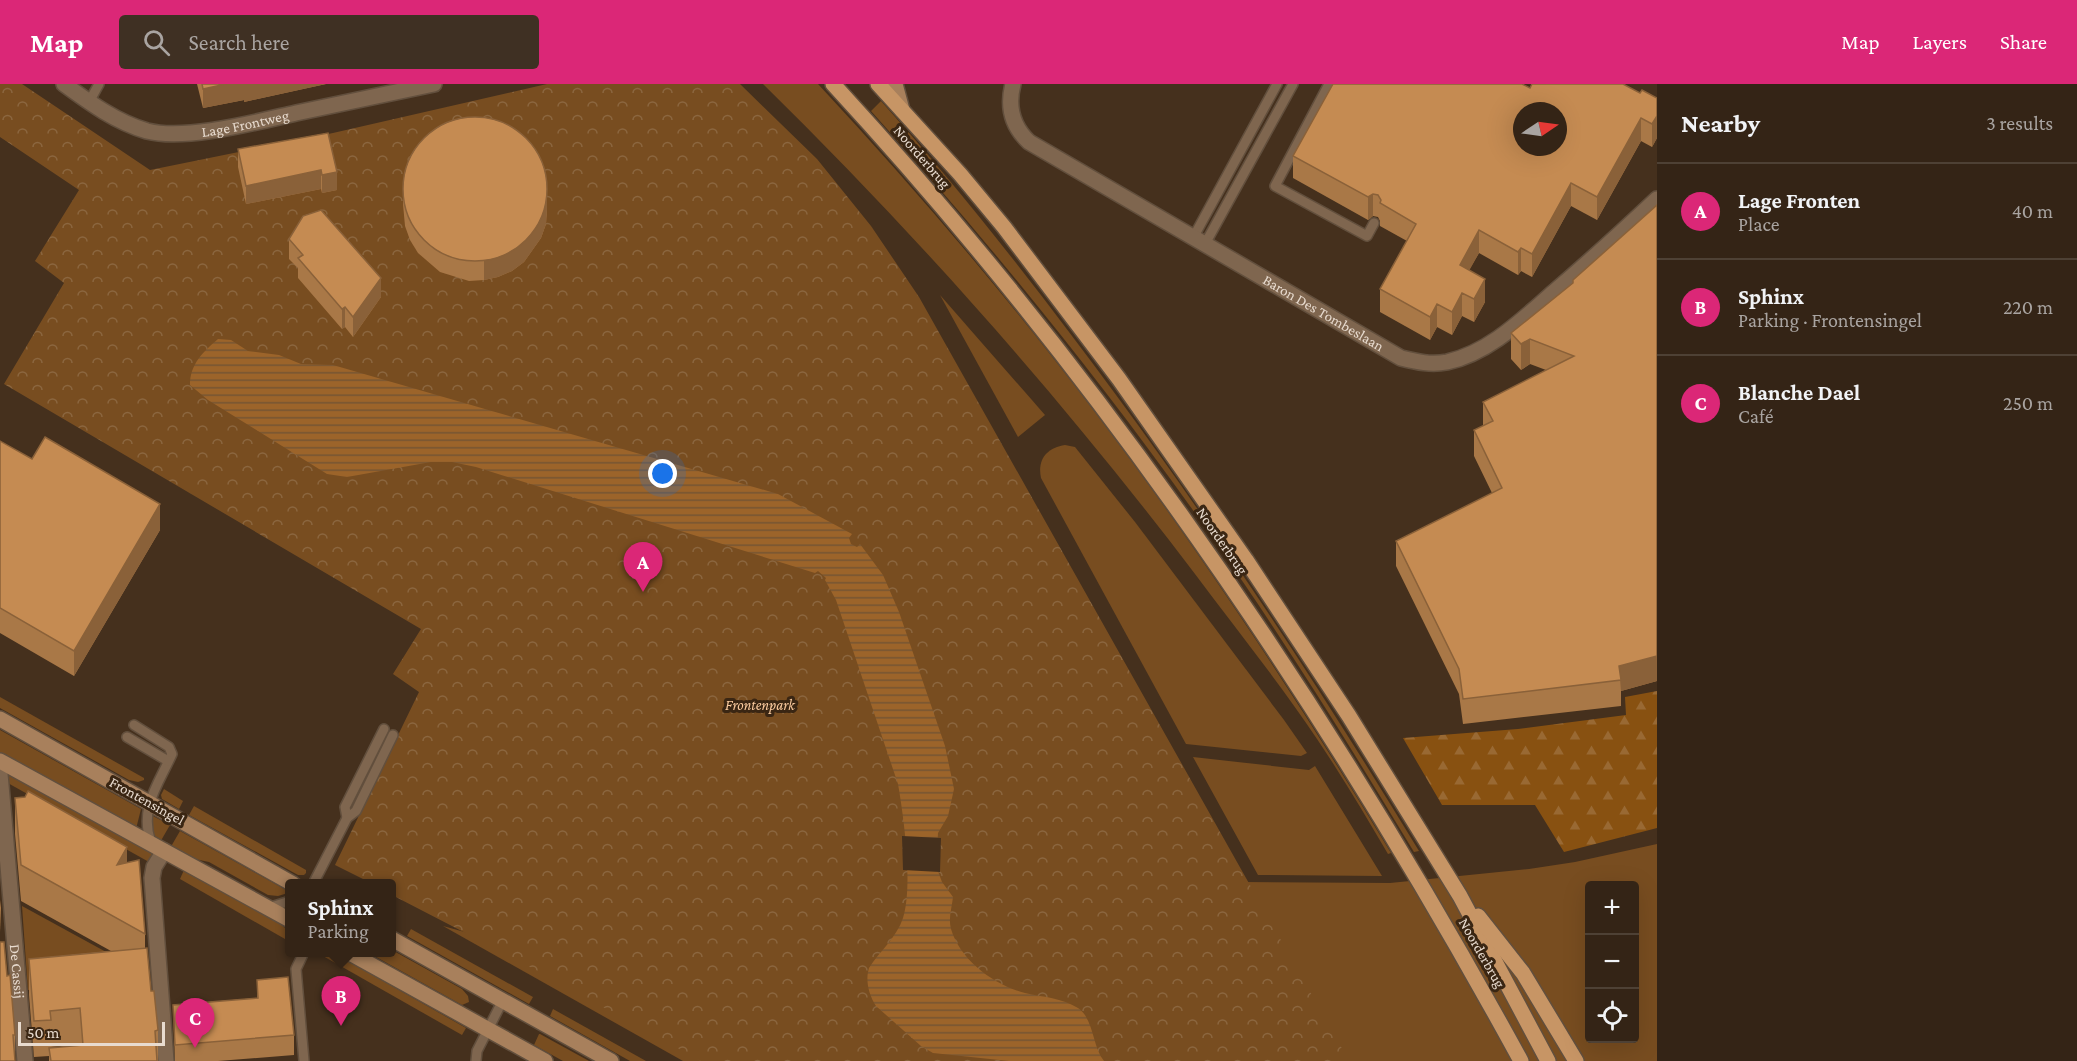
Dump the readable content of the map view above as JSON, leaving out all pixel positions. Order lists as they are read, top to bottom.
{
  "streets": {
    "main road": ["Noorderbrug", "Frontensingel"],
    "street": ["Lage Frontweg", "Baron Des Tombeslaan", "De Cassij"]
  },
  "parks": ["Frontenpark"],
  "scale_bar": "50 m",
  "north": "right",
  "page": {
    "header": "Map",
    "search": "Search here",
    "nav": ["Map", "Layers", "Share"],
    "heading": ["Nearby", "3 results"],
    "list": [
      {
        "mark": "A",
        "name": "Lage Fronten",
        "note": "Place",
        "value": "40 m"
      },
      {
        "mark": "B",
        "name": "Sphinx",
        "note": "Parking · Frontensingel",
        "value": "220 m"
      },
      {
        "mark": "C",
        "name": "Blanche Dael",
        "note": "Café",
        "value": "250 m"
      }
    ],
    "pins": ["A", "B", "C"],
    "popup": ["Sphinx", "Parking"],
    "map_buttons": ["+", "−"],
    "scale": "50 m"
  }
}
